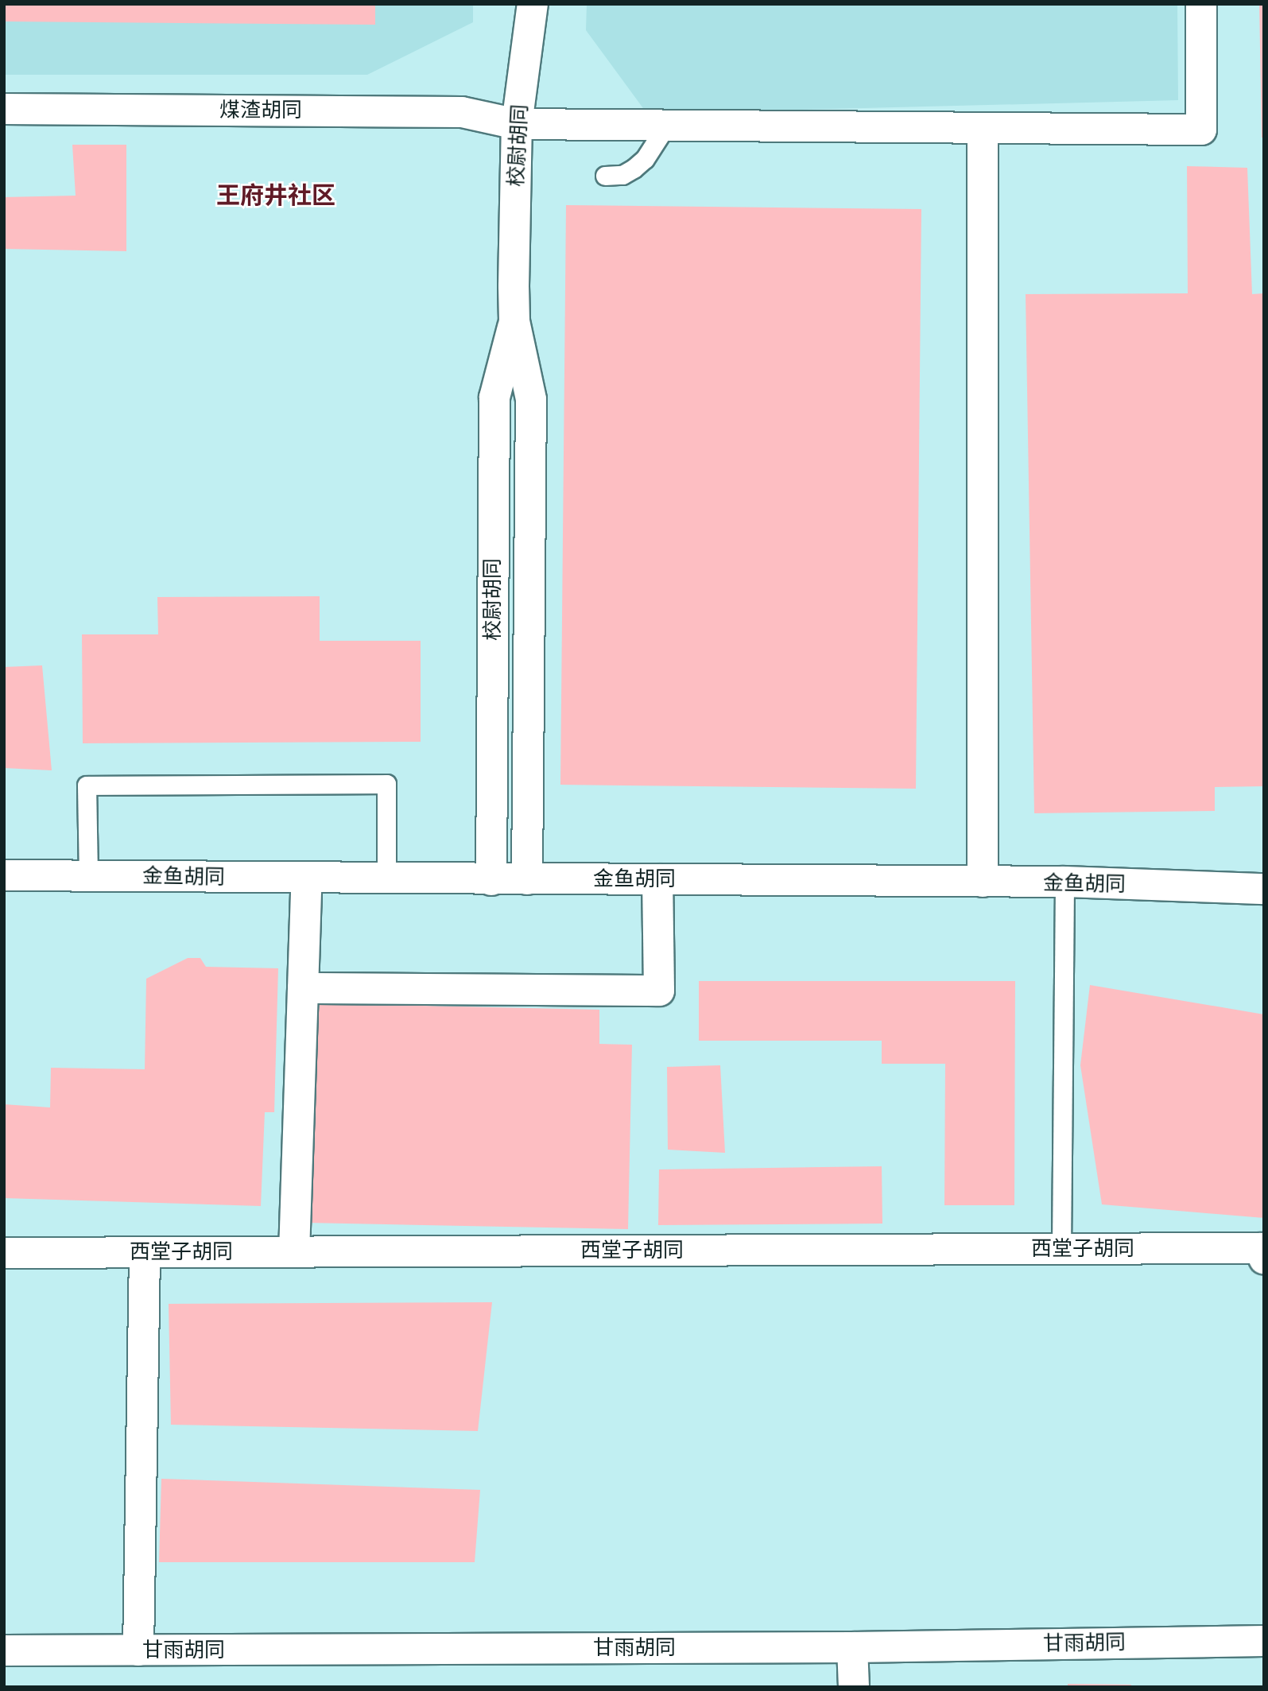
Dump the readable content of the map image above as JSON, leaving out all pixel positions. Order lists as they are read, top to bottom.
{
  "streets": {
    "street": [
      "煤渣胡同",
      "校尉胡同",
      "金鱼胡同",
      "西堂子胡同",
      "甘雨胡同"
    ]
  },
  "crossings": [
    ["煤渣胡同", "校尉胡同"],
    ["校尉胡同", "金鱼胡同"]
  ],
  "districts": ["王府井社区"]
}
